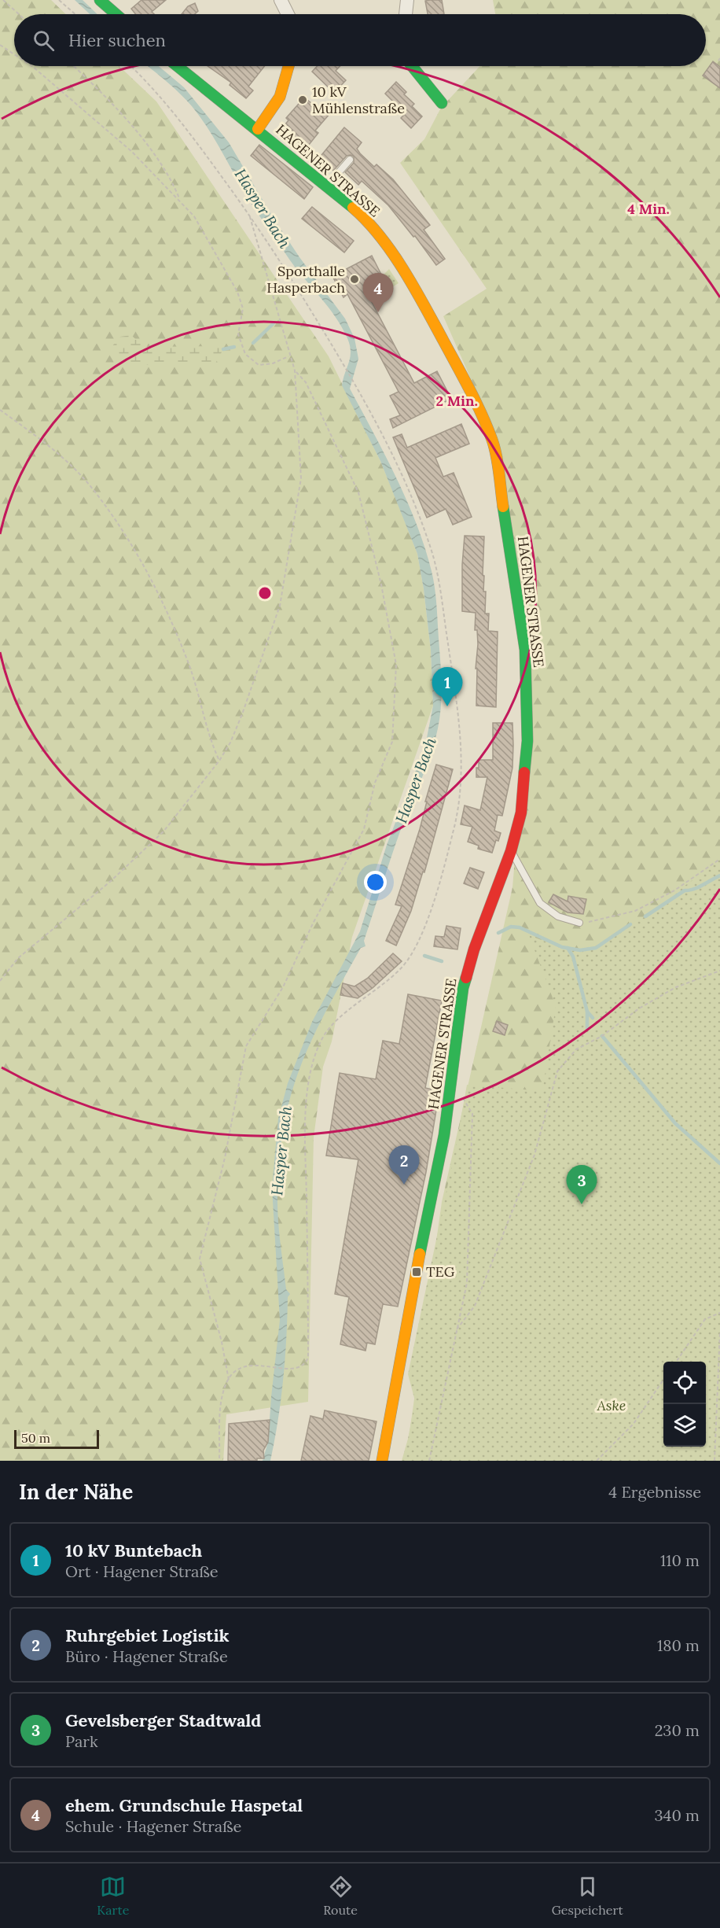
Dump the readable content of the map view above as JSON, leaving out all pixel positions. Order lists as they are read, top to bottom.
{
  "streets": {
    "main road": ["HAGENER STRASSE"]
  },
  "water": ["Hasper Bach"],
  "parks": ["Aske"],
  "places": {
    "other": ["10 kV Mühlenstraße", "Sporthalle Hasperbach"],
    "transit": ["TEG"]
  },
  "scale_bar": "50 m",
  "page": {
    "search": "Hier suchen",
    "pins": [
      "4",
      "1",
      "2",
      "3"
    ],
    "scale": "50 m",
    "heading": ["In der Nähe", "4 Ergebnisse"],
    "list": [
      {
        "mark": "1",
        "name": "10 kV Buntebach",
        "note": "Ort · Hagener Straße",
        "value": "110 m"
      },
      {
        "mark": "2",
        "name": "Ruhrgebiet Logistik",
        "note": "Büro · Hagener Straße",
        "value": "180 m"
      },
      {
        "mark": "3",
        "name": "Gevelsberger Stadtwald",
        "note": "Park",
        "value": "230 m"
      },
      {
        "mark": "4",
        "name": "ehem. Grundschule Haspetal",
        "note": "Schule · Hagener Straße",
        "value": "340 m"
      }
    ],
    "nav": ["Karte", "Route", "Gespeichert"]
  },
  "rings": ["4 Min.", "2 Min."]
}
